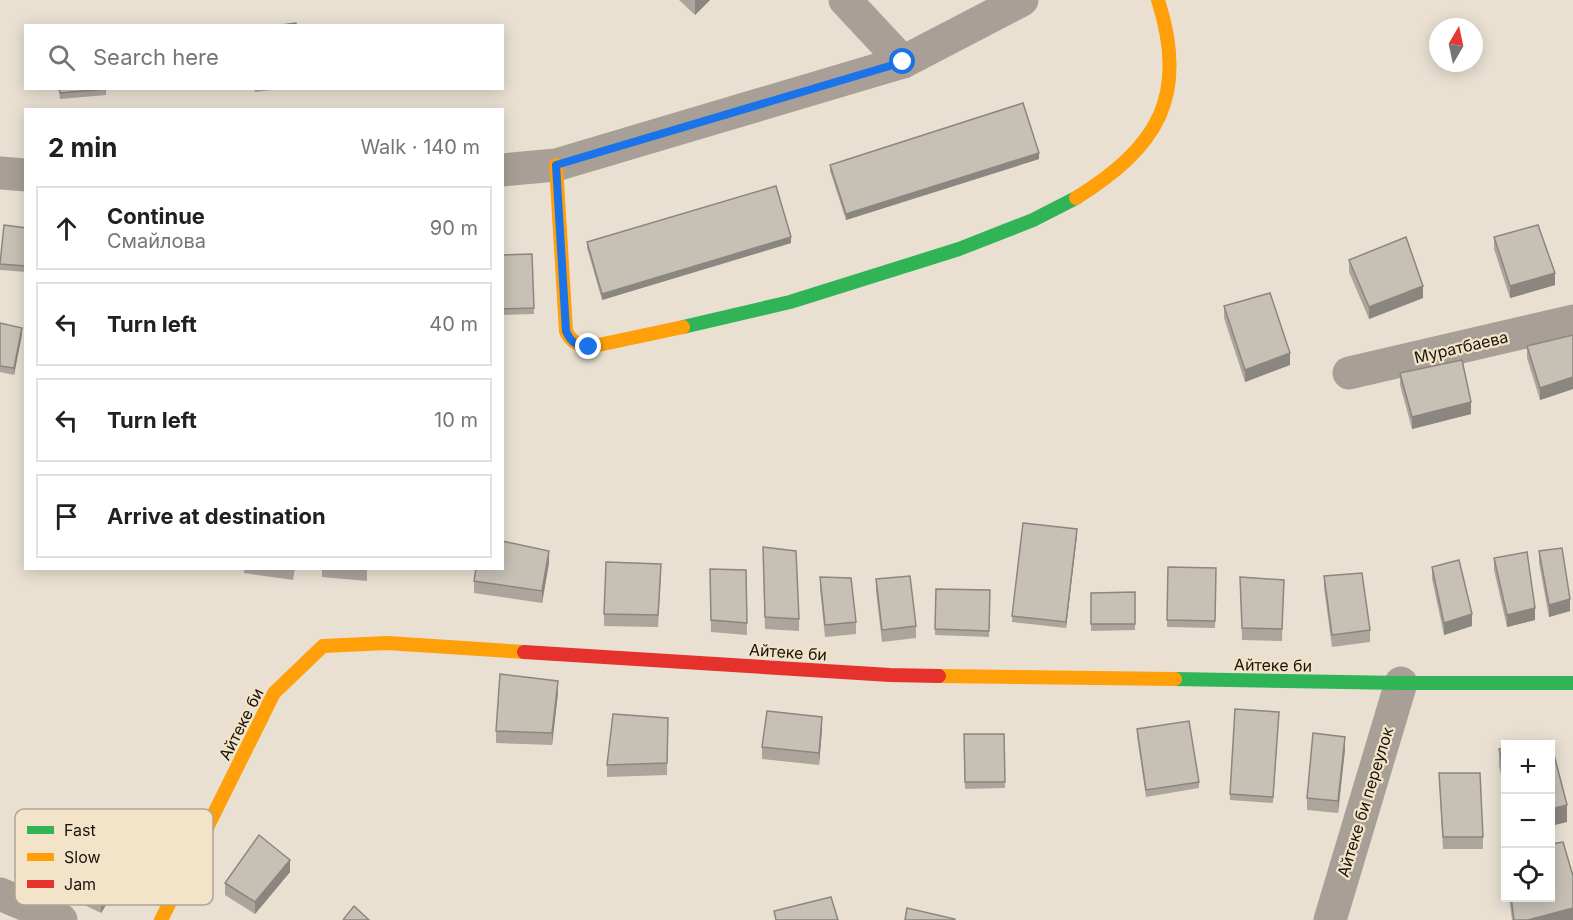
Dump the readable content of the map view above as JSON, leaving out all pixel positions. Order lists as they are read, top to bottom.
{
  "streets": {
    "street": ["Муратбаева", "Айтеке би", "Айтеке би переулок"]
  },
  "crossings": [
    ["Айтеке би", "Айтеке би переулок"]
  ],
  "legend": ["Fast", "Slow", "Jam"],
  "north": "top",
  "page": {
    "search": "Search here",
    "heading": ["2 min", "Walk · 140 m"],
    "list": [
      ["Continue", "Смайлова", "90 m"],
      ["Turn left", "40 m"],
      ["Turn left", "10 m"],
      "Arrive at destination"
    ],
    "map_buttons": ["+", "−"]
  }
}
